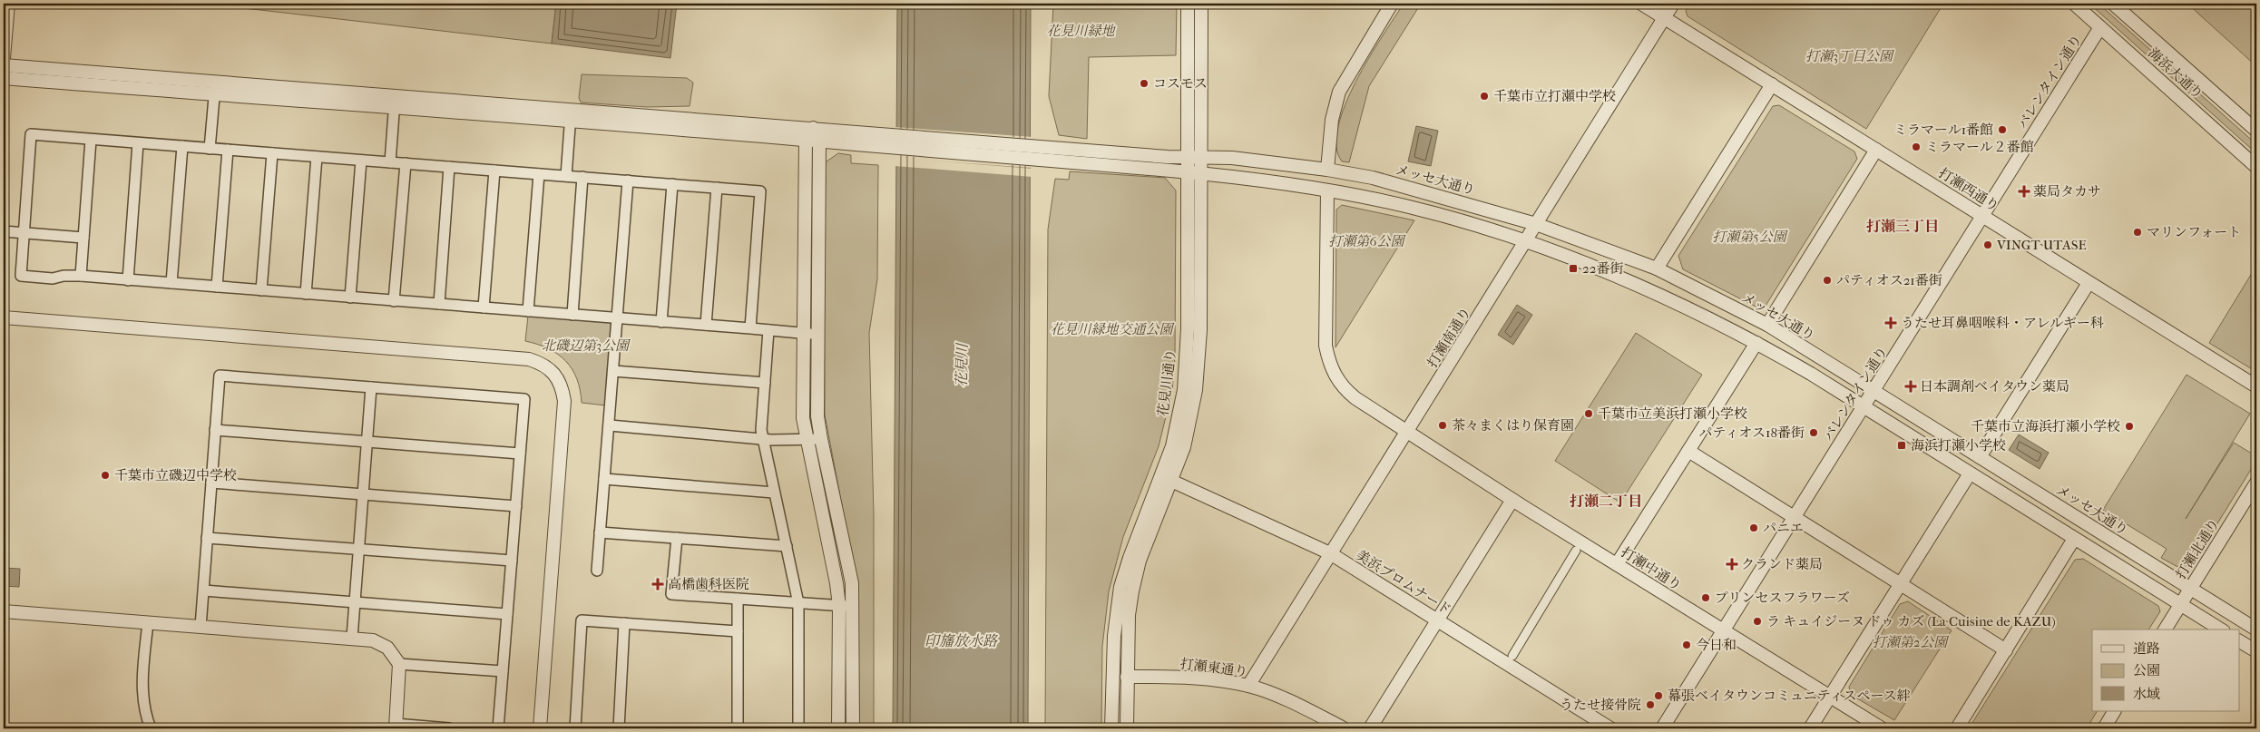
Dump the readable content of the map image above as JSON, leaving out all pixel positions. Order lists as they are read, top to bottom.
{
  "streets": {
    "street": [
      "海浜大通り",
      "バレンタイン通り",
      "メッセ大通り",
      "打瀬西通り",
      "打瀬南通り",
      "花見川通り",
      "打瀬北通り",
      "打瀬中通り",
      "美浜プロムナード",
      "打瀬東通り"
    ]
  },
  "crossings": [
    ["海浜大通り", "バレンタイン通り"],
    ["バレンタイン通り", "メッセ大通り"],
    ["バレンタイン通り", "打瀬西通り"],
    ["バレンタイン通り", "打瀬中通り"],
    ["メッセ大通り", "打瀬南通り"],
    ["メッセ大通り", "花見川通り"],
    ["メッセ大通り", "打瀬北通り"],
    ["打瀬西通り", "打瀬南通り"],
    ["打瀬南通り", "打瀬中通り"],
    ["打瀬南通り", "美浜プロムナード"],
    ["打瀬南通り", "打瀬東通り"],
    ["花見川通り", "美浜プロムナード"],
    ["花見川通り", "打瀬東通り"]
  ],
  "districts": ["打瀬三丁目", "打瀬二丁目"],
  "water": ["花見川", "印旛放水路"],
  "parks": [
    "花見川緑地",
    "打瀬3丁目公園",
    "打瀬第5公園",
    "打瀬第6公園",
    "花見川緑地交通公園",
    "北磯辺第3公園",
    "打瀬第2公園"
  ],
  "places": {
    "other": [
      "コスモス",
      "千葉市立打瀬中学校",
      "ミラマール1番館",
      "ミラマール２番館",
      "マリンフォート",
      "VINGT UTASE",
      "パティオス21番街",
      "千葉市立美浜打瀬小学校",
      "茶々まくはり保育園",
      "千葉市立海浜打瀬小学校",
      "パティオス18番街",
      "千葉市立磯辺中学校",
      "パニエ",
      "プリンセスフラワーズ",
      "ラ キュイジーヌ ドゥ カズ (La Cuisine de KAZU)",
      "今日和",
      "幕張ベイタウンコミュニティスペース絆",
      "うたせ接骨院"
    ],
    "health": [
      "薬局タカサ",
      "うたせ耳鼻咽喉科・アレルギー科",
      "日本調剤ベイタウン薬局",
      "クランド薬局",
      "高橋歯科医院"
    ],
    "transit": ["22番街", "海浜打瀬小学校"]
  },
  "legend": ["道路", "公園", "水域"]
}
